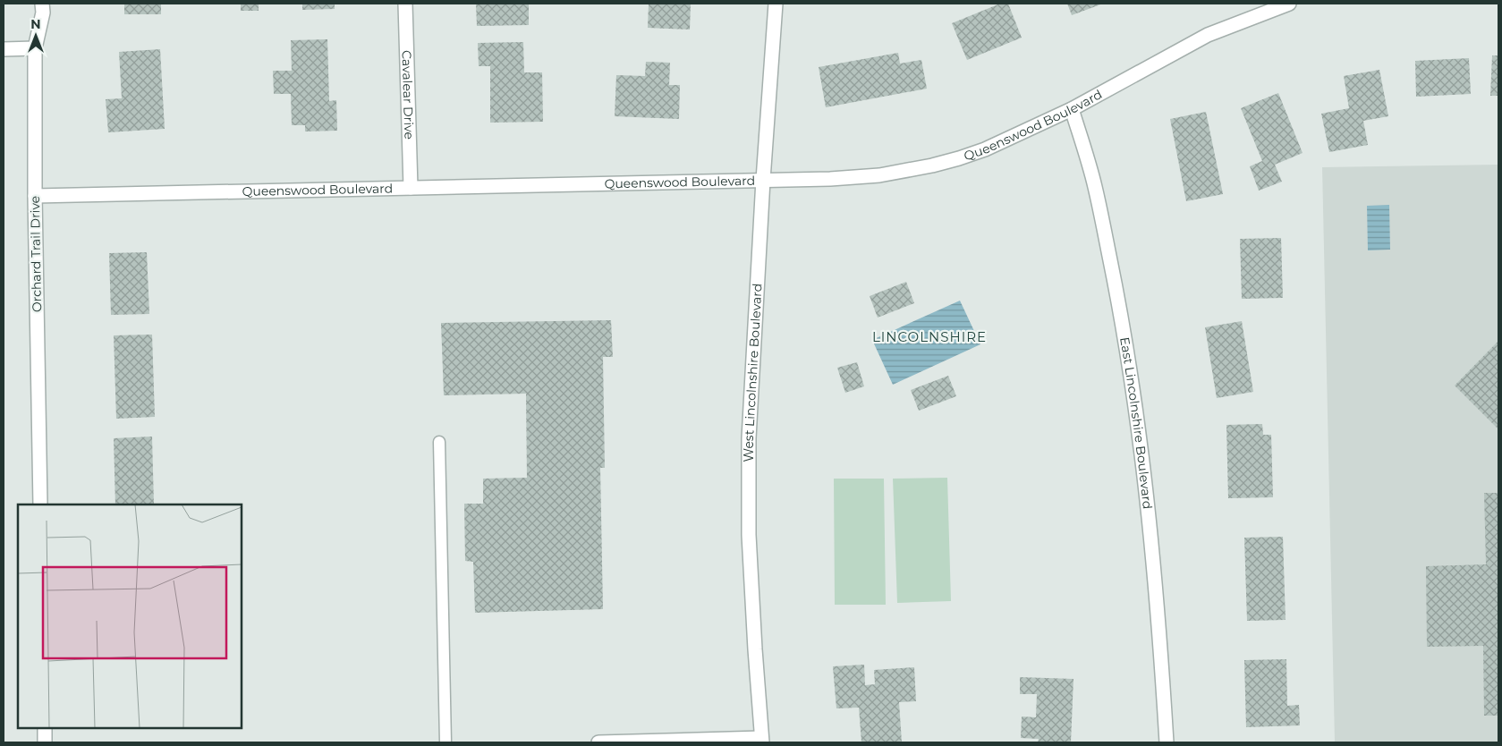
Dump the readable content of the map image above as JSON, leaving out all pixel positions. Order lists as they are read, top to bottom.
{
  "streets": {
    "street": [
      "Cavalear Drive",
      "Queenswood Boulevard",
      "Orchard Trail Drive",
      "West Lincolnshire Boulevard",
      "East Lincolnshire Boulevard"
    ]
  },
  "crossings": [
    ["Cavalear Drive", "Queenswood Boulevard"],
    ["Queenswood Boulevard", "Orchard Trail Drive"],
    ["Queenswood Boulevard", "West Lincolnshire Boulevard"],
    ["Queenswood Boulevard", "East Lincolnshire Boulevard"]
  ],
  "districts": ["LINCOLNSHIRE"],
  "north": "top"
}
